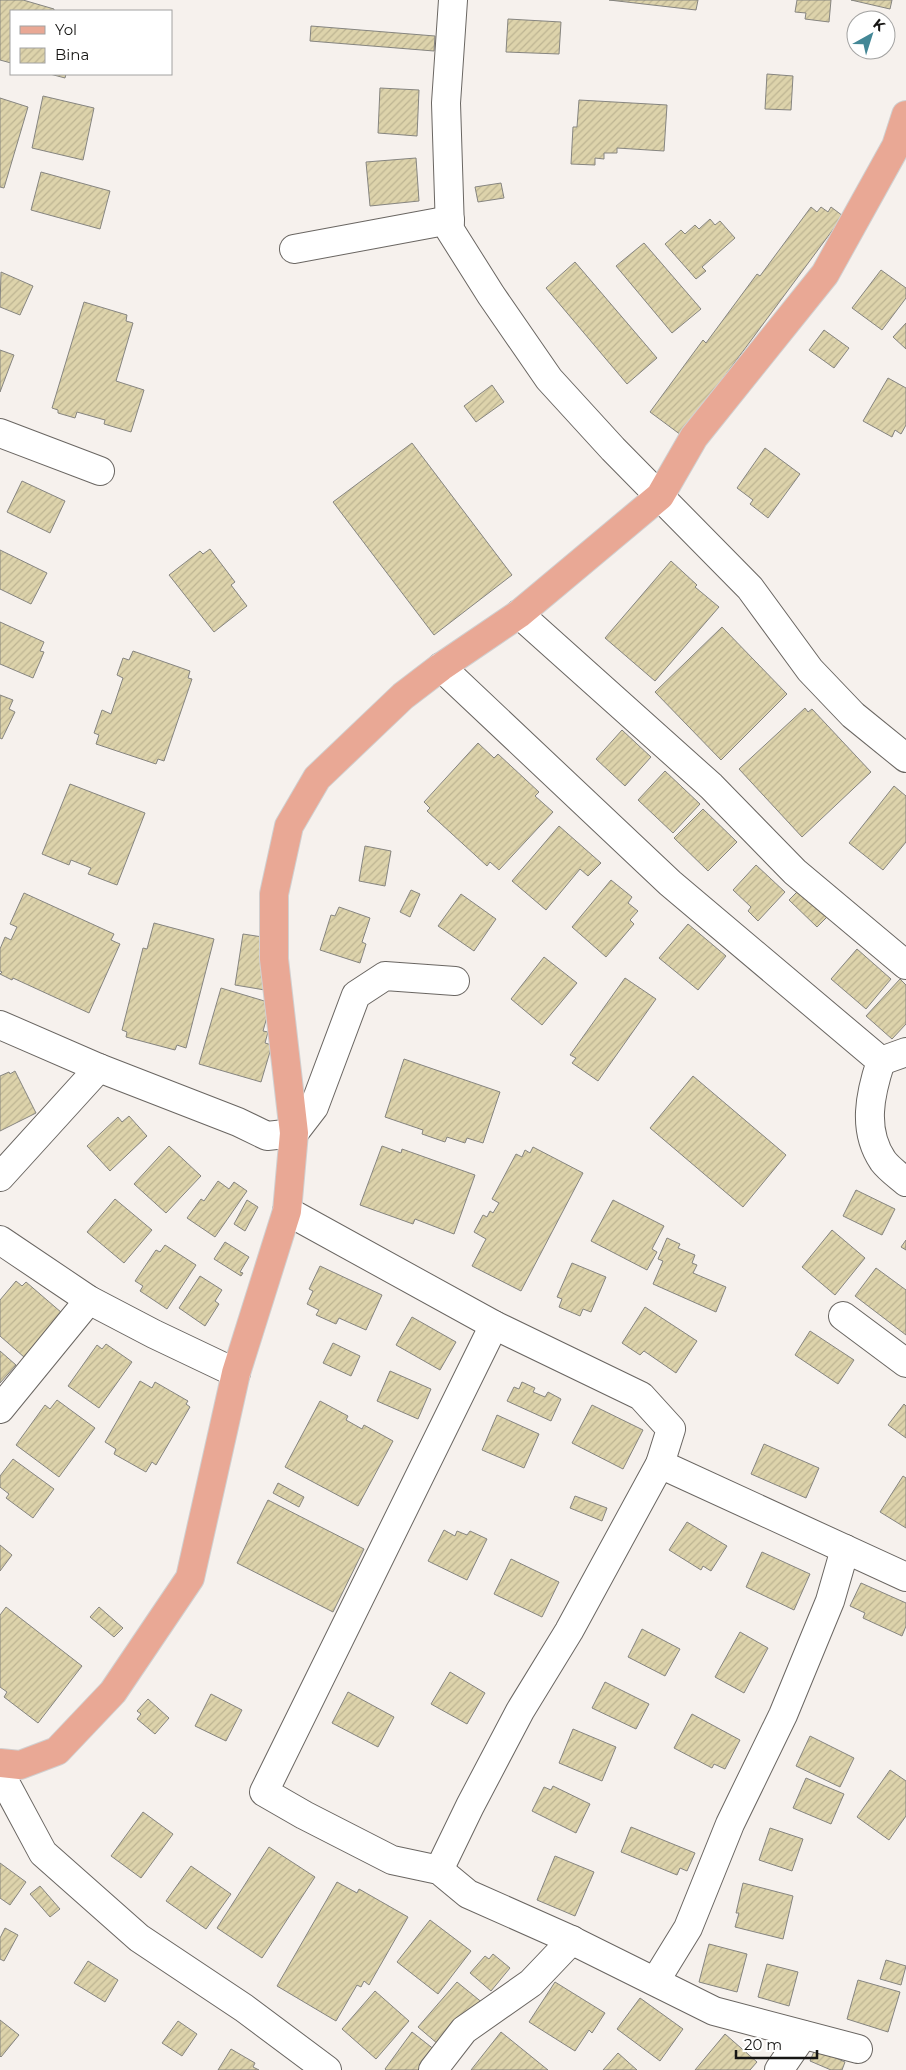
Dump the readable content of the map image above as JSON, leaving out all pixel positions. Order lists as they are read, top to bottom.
{
  "legend": ["Yol", "Bina"],
  "scale_bar": "20 m",
  "north": "top right"
}
